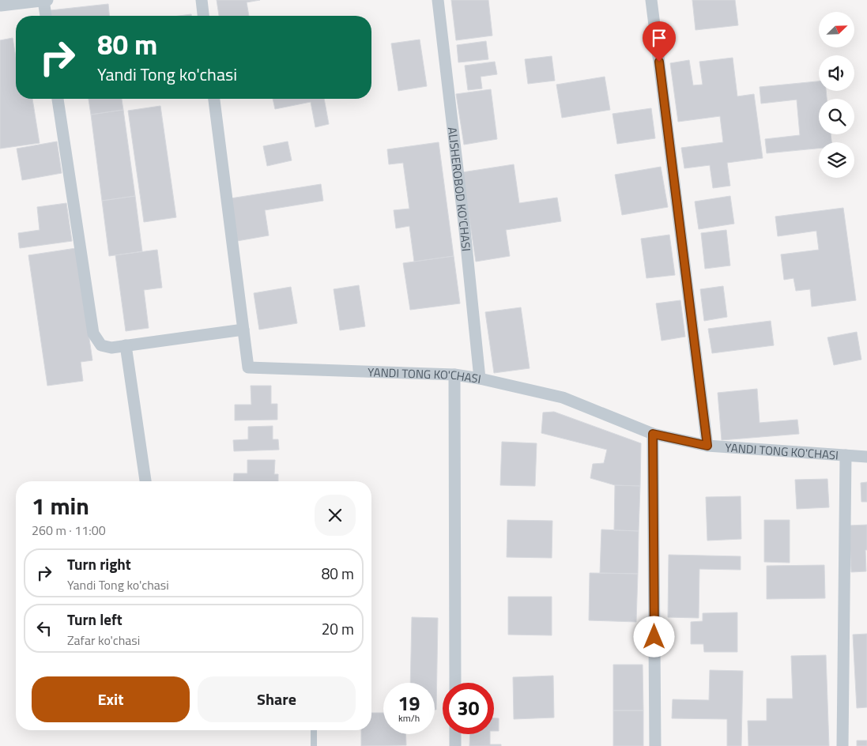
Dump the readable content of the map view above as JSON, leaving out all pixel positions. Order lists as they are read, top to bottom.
{
  "streets": {
    "street": ["ALISHEROBOD KO'CHASI", "YANDI TONG KO'CHASI"]
  },
  "crossings": [
    ["ALISHEROBOD KO'CHASI", "YANDI TONG KO'CHASI"]
  ],
  "north": "top right",
  "page": {
    "turn": ["80 m", "Yandi Tong ko'chasi"],
    "heading": ["1 min", "260 m · 11:00"],
    "list": [
      {
        "name": "Turn right",
        "note": "Yandi Tong ko'chasi",
        "value": "80 m"
      },
      {
        "name": "Turn left",
        "note": "Zafar ko'chasi",
        "value": "20 m"
      }
    ],
    "buttons": ["Exit", "Share"],
    "speed": "19 km/h",
    "limit": "30"
  }
}
